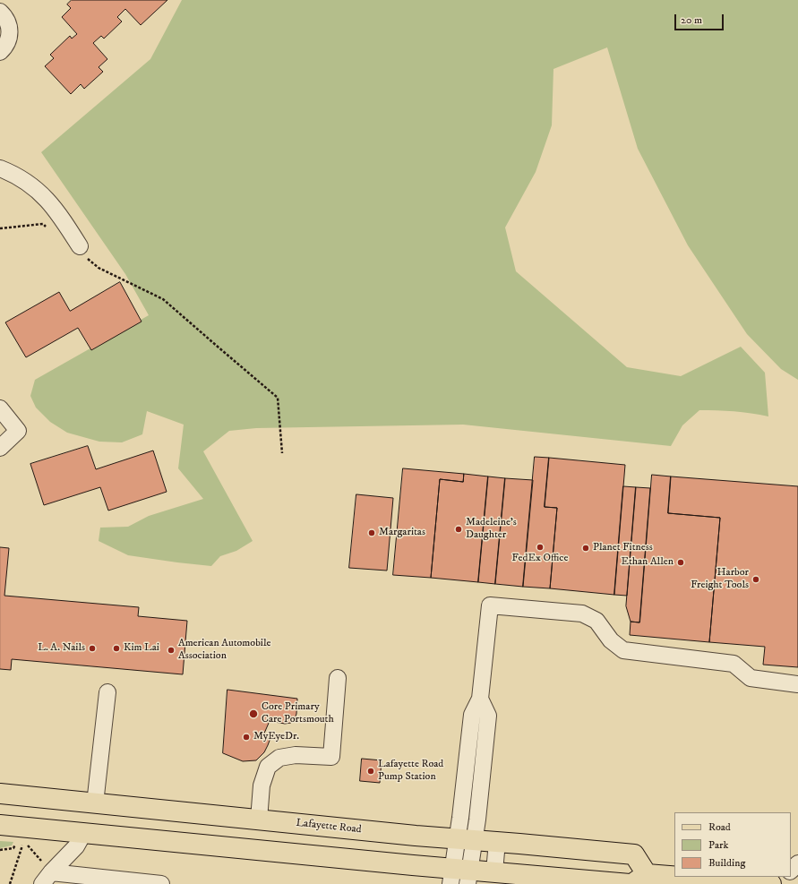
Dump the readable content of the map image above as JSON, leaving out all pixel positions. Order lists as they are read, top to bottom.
{
  "streets": {
    "main road": ["Lafayette Road"]
  },
  "places": [
    "Madeleine's Daughter",
    "Margaritas",
    "FedEx Office",
    "Planet Fitness",
    "Ethan Allen",
    "Harbor Freight Tools",
    "L. A. Nails",
    "Kim Lai",
    "American Automobile Association",
    "Core Primary Care Portsmouth",
    "MyEyeDr.",
    "Lafayette Road Pump Station"
  ],
  "legend": ["Road", "Park", "Building"],
  "scale_bar": "20 m"
}
